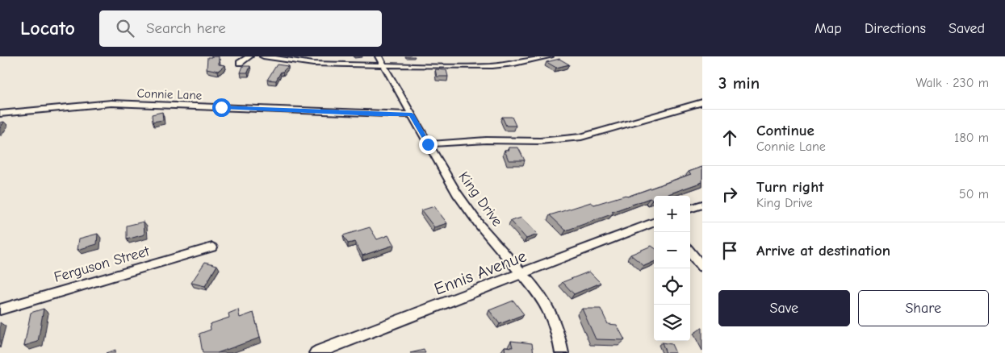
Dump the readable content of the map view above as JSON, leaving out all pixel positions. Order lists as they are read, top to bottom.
{
  "streets": {
    "street": [
      "Connie Lane",
      "King Drive",
      "Ferguson Street",
      "Ennis Avenue"
    ]
  },
  "crossings": [
    ["Connie Lane", "King Drive"],
    ["King Drive", "Ennis Avenue"]
  ],
  "page": {
    "header": "Locato",
    "search": "Search here",
    "nav": ["Map", "Directions", "Saved"],
    "heading": ["3 min", "Walk · 230 m"],
    "list": [
      ["Continue", "Connie Lane", "180 m"],
      ["Turn right", "King Drive", "50 m"],
      "Arrive at destination"
    ],
    "map_buttons": ["+", "−"],
    "buttons": ["Save", "Share"]
  }
}
